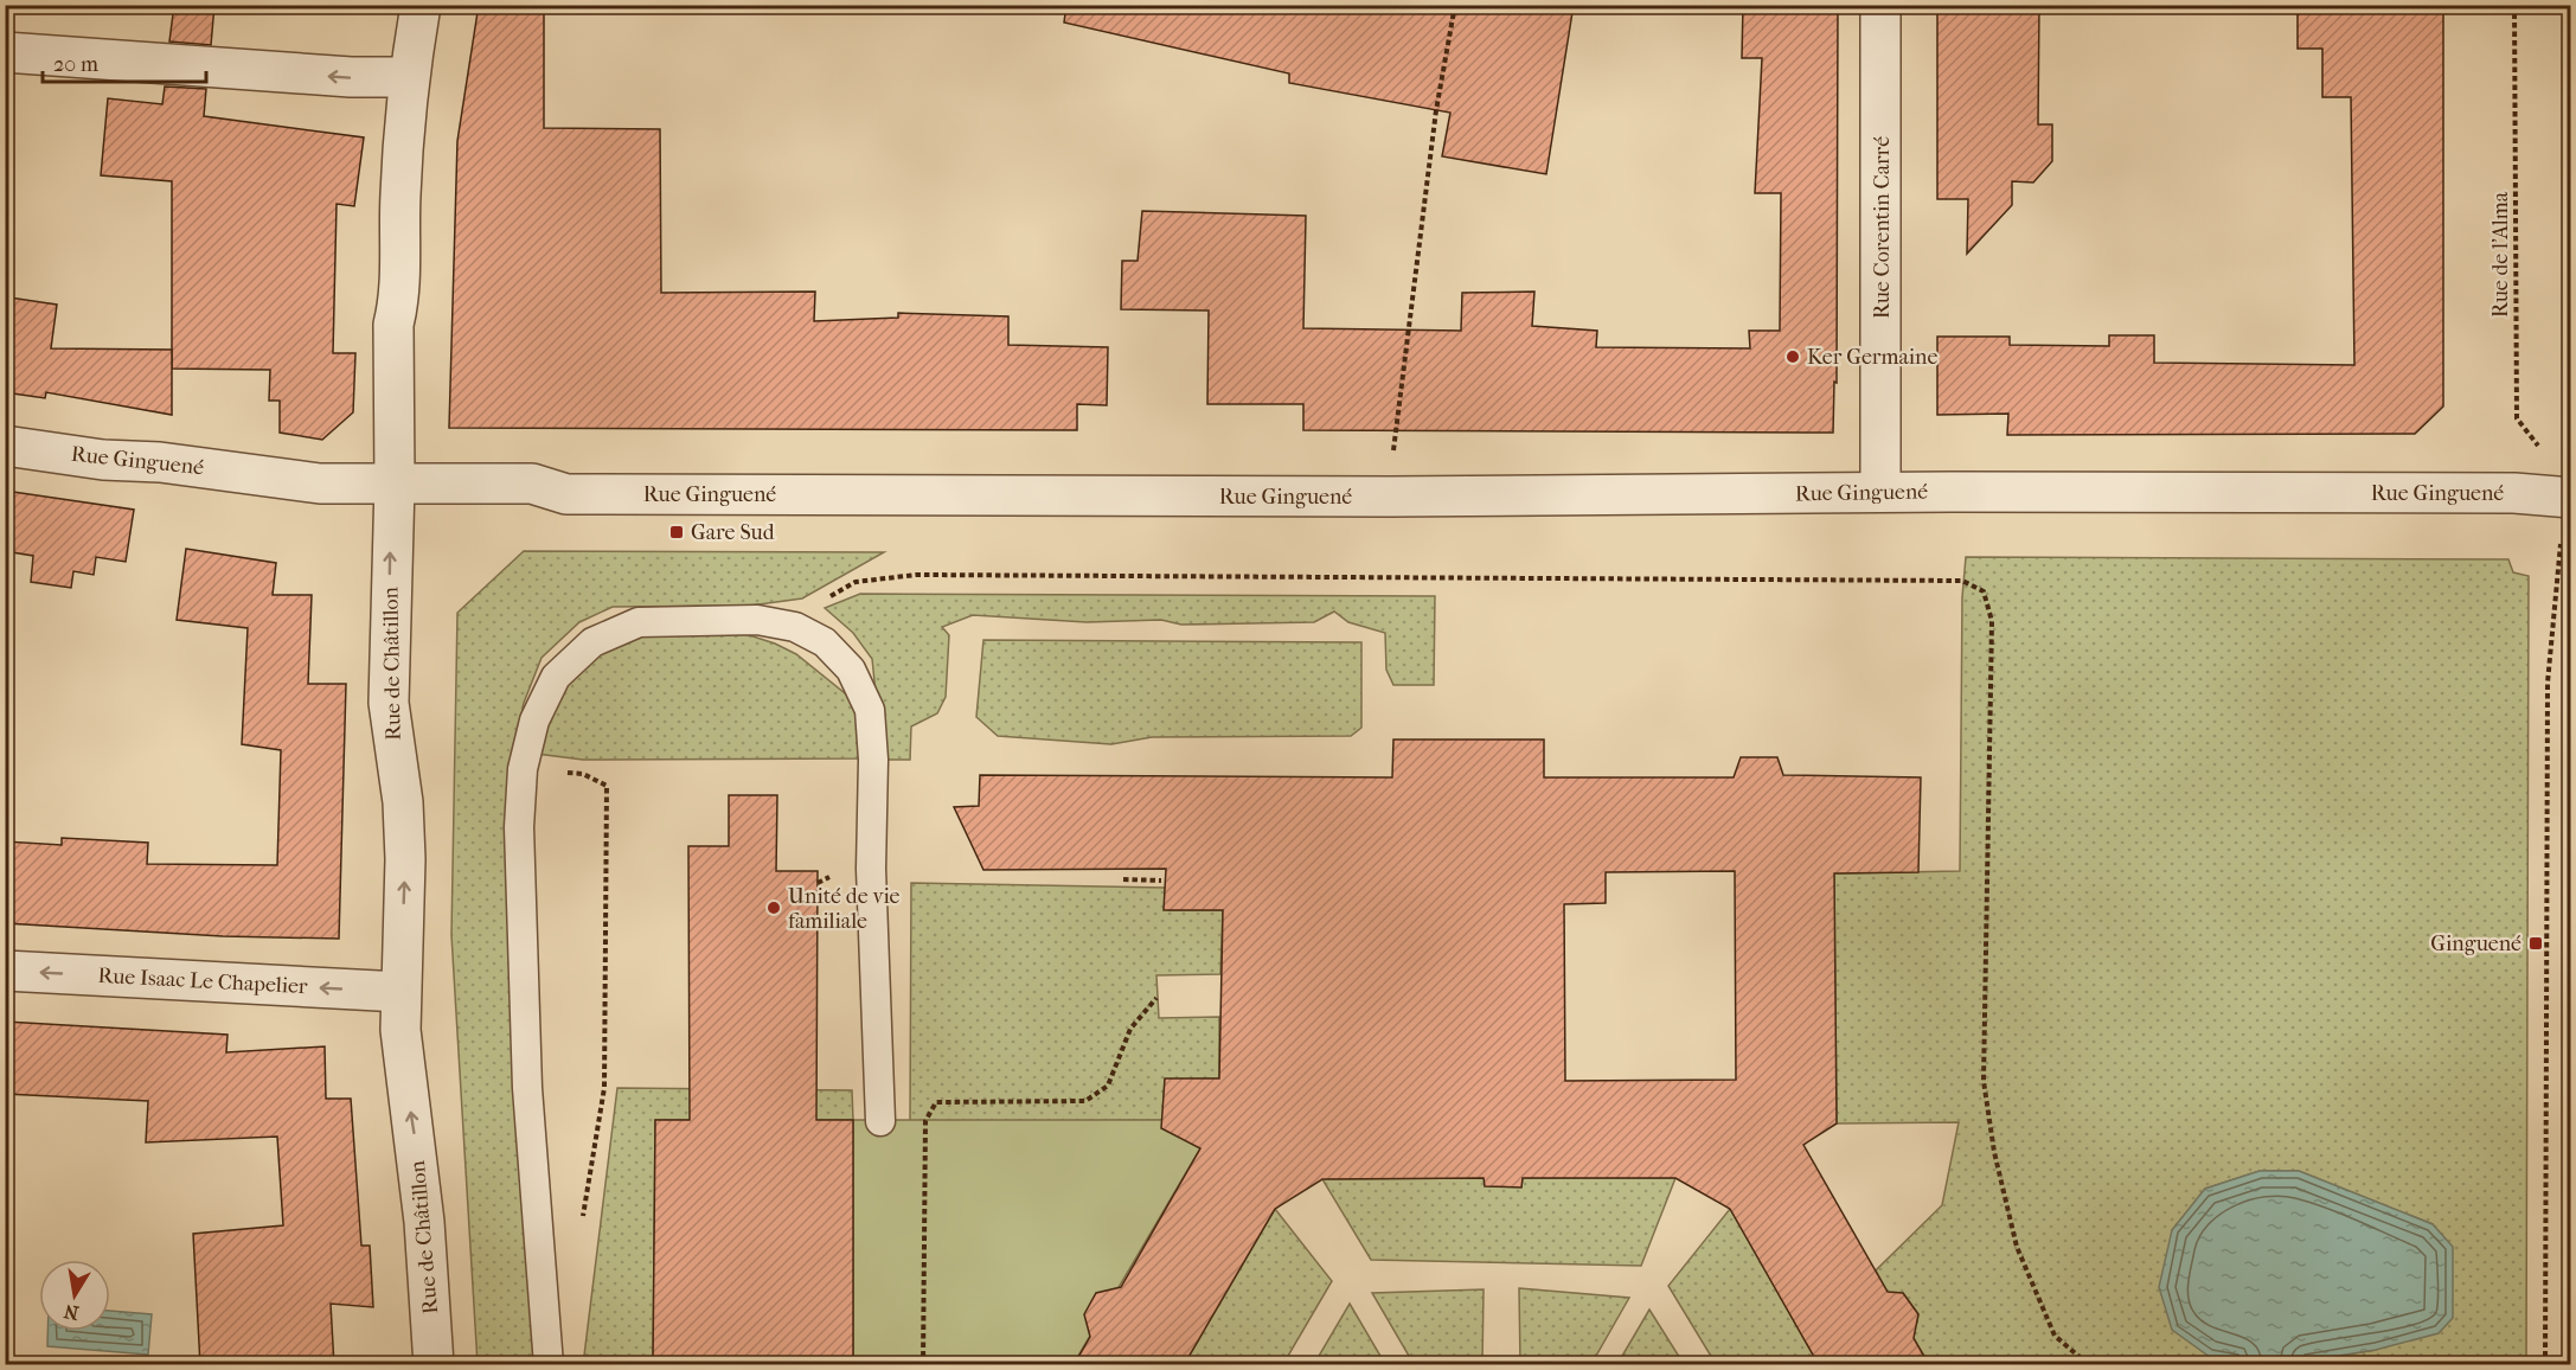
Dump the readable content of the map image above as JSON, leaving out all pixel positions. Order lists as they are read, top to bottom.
{
  "streets": {
    "street": [
      "Rue Corentin Carré",
      "Rue Ginguené",
      "Rue de Châtillon",
      "Rue Isaac Le Chapelier"
    ],
    "path": ["Rue de l'Alma"]
  },
  "crossings": [
    ["Rue Corentin Carré", "Rue Ginguené"],
    ["Rue Ginguené", "Rue de Châtillon"],
    ["Rue de Châtillon", "Rue Isaac Le Chapelier"]
  ],
  "one_way": ["Rue de Châtillon", "Rue Isaac Le Chapelier"],
  "places": {
    "other": ["Ker Germaine", "Unité de vie familiale"],
    "transit": ["Gare Sud", "Ginguené"]
  },
  "scale_bar": "20 m",
  "north": "bottom"
}
